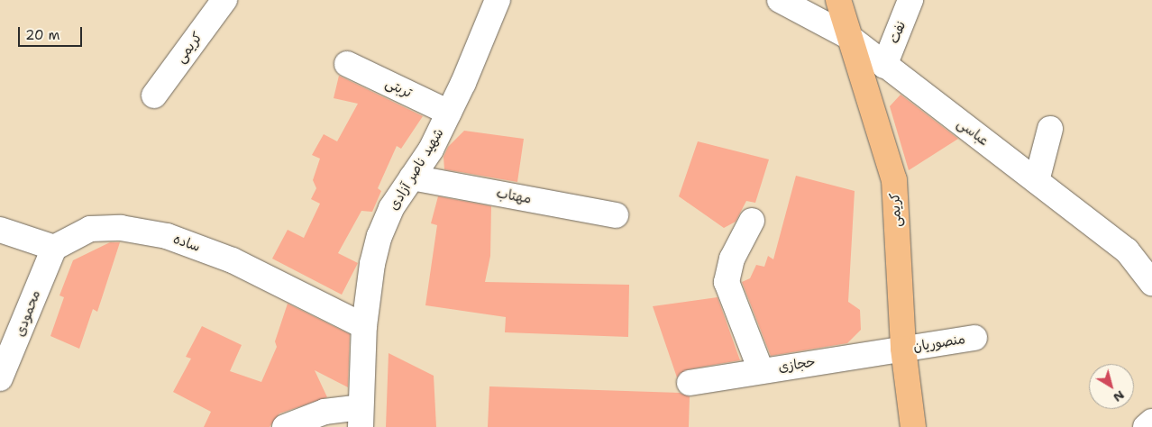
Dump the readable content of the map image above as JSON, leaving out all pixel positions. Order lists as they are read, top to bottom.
{
  "streets": {
    "main road": ["کریمی"],
    "street": [
      "نفت",
      "تربتی",
      "عباسی",
      "شهید ناصر آزادی",
      "مهتاب",
      "ساده",
      "محمودی",
      "منصوریان",
      "حجازی"
    ]
  },
  "crossings": [
    ["نفت", "عباسی"],
    ["کریمی", "عباسی"],
    ["کریمی", "منصوریان"],
    ["کریمی", "حجازی"],
    ["تربتی", "شهید ناصر آزادی"],
    ["شهید ناصر آزادی", "مهتاب"],
    ["شهید ناصر آزادی", "ساده"],
    ["ساده", "محمودی"],
    ["منصوریان", "حجازی"]
  ],
  "scale_bar": "20 m",
  "north": "bottom right"
}
